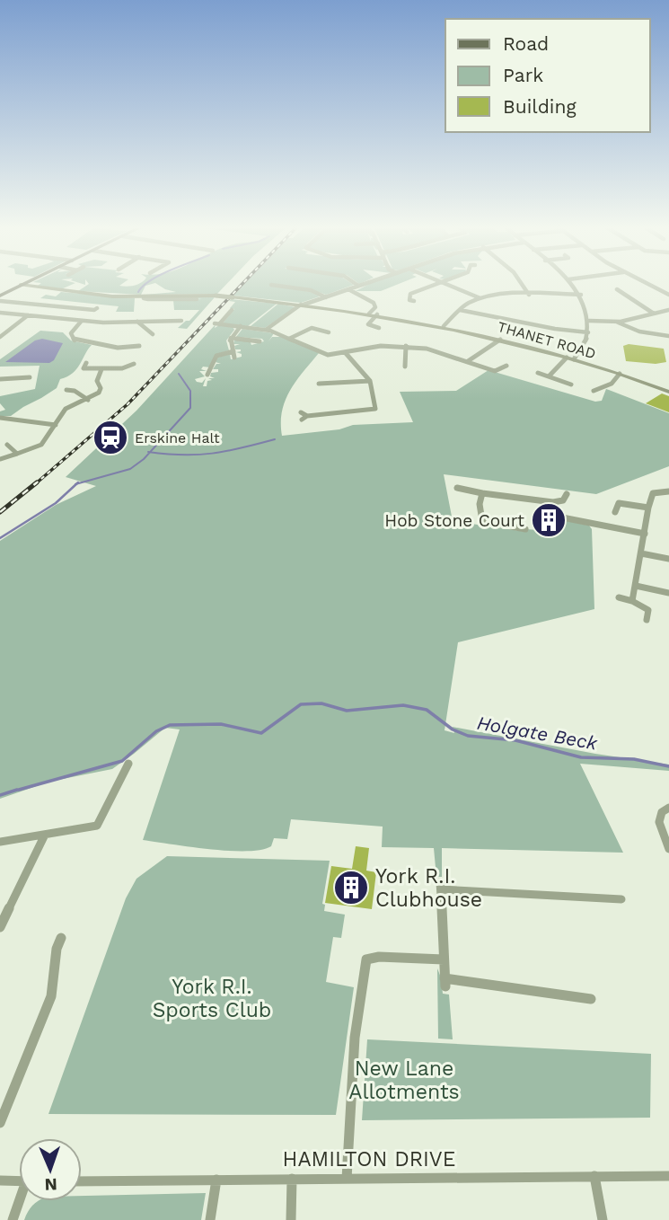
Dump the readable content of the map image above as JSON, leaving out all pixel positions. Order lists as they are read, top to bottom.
{
  "streets": {
    "street": ["THANET ROAD", "HAMILTON DRIVE"]
  },
  "water": ["Holgate Beck"],
  "parks": ["York R.I. Sports Club", "New Lane Allotments"],
  "places": {
    "station": ["Erskine Halt"],
    "building": ["Hob Stone Court", "York R.I. Clubhouse"]
  },
  "legend": ["Road", "Park", "Building"],
  "north": "bottom"
}
